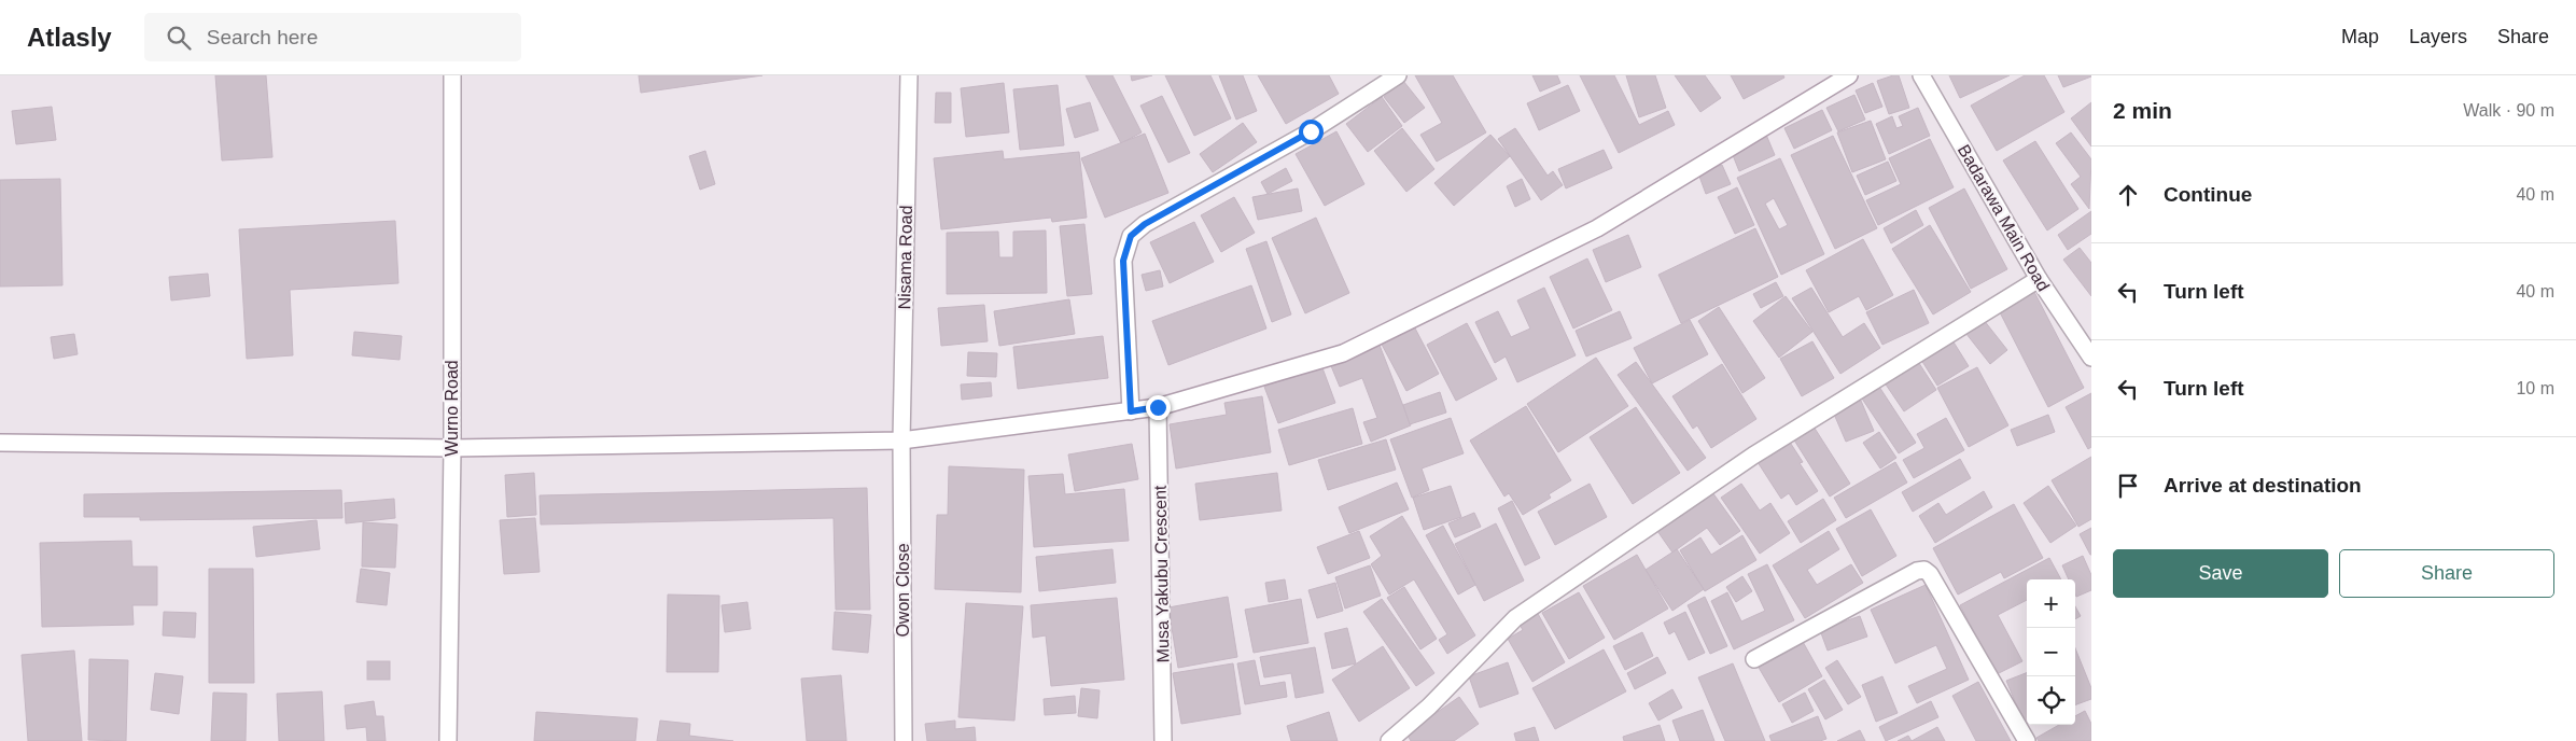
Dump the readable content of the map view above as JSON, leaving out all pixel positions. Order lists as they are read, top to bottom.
{
  "streets": {
    "street": [
      "Badarawa Main Road",
      "Nisama Road",
      "Wurno Road",
      "Musa Yakubu Crescent",
      "Owon Close"
    ]
  },
  "crossings": [
    ["Nisama Road", "Owon Close"]
  ],
  "page": {
    "header": "Atlasly",
    "search": "Search here",
    "nav": ["Map", "Layers", "Share"],
    "heading": ["2 min", "Walk · 90 m"],
    "list": [
      ["Continue", "40 m"],
      ["Turn left", "40 m"],
      ["Turn left", "10 m"],
      "Arrive at destination"
    ],
    "buttons": ["Save", "Share"],
    "map_buttons": ["+", "−"]
  }
}
